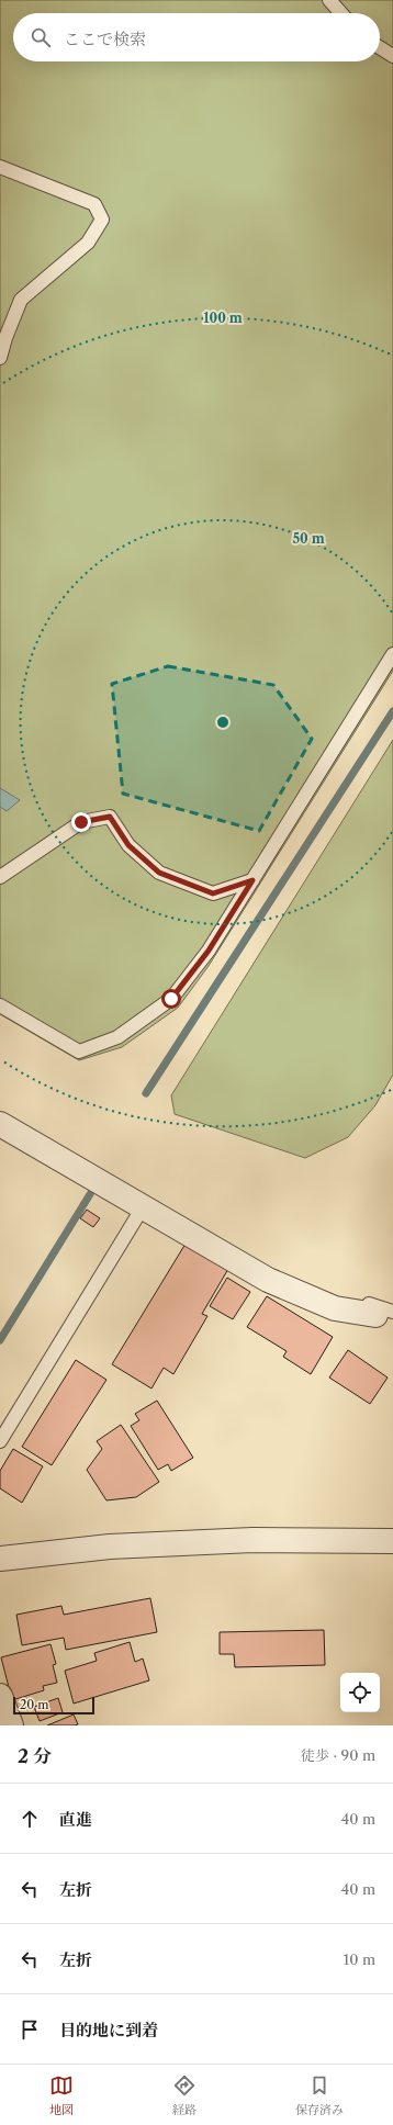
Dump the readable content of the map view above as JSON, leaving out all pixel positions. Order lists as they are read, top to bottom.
{
  "scale_bar": "20 m",
  "page": {
    "search": "ここで検索",
    "scale": "20 m",
    "heading": ["2 分", "徒歩 · 90 m"],
    "list": [
      ["直進", "40 m"],
      ["左折", "40 m"],
      ["左折", "10 m"],
      "目的地に到着"
    ],
    "nav": ["地図", "経路", "保存済み"]
  },
  "rings": ["100 m", "50 m"]
}
